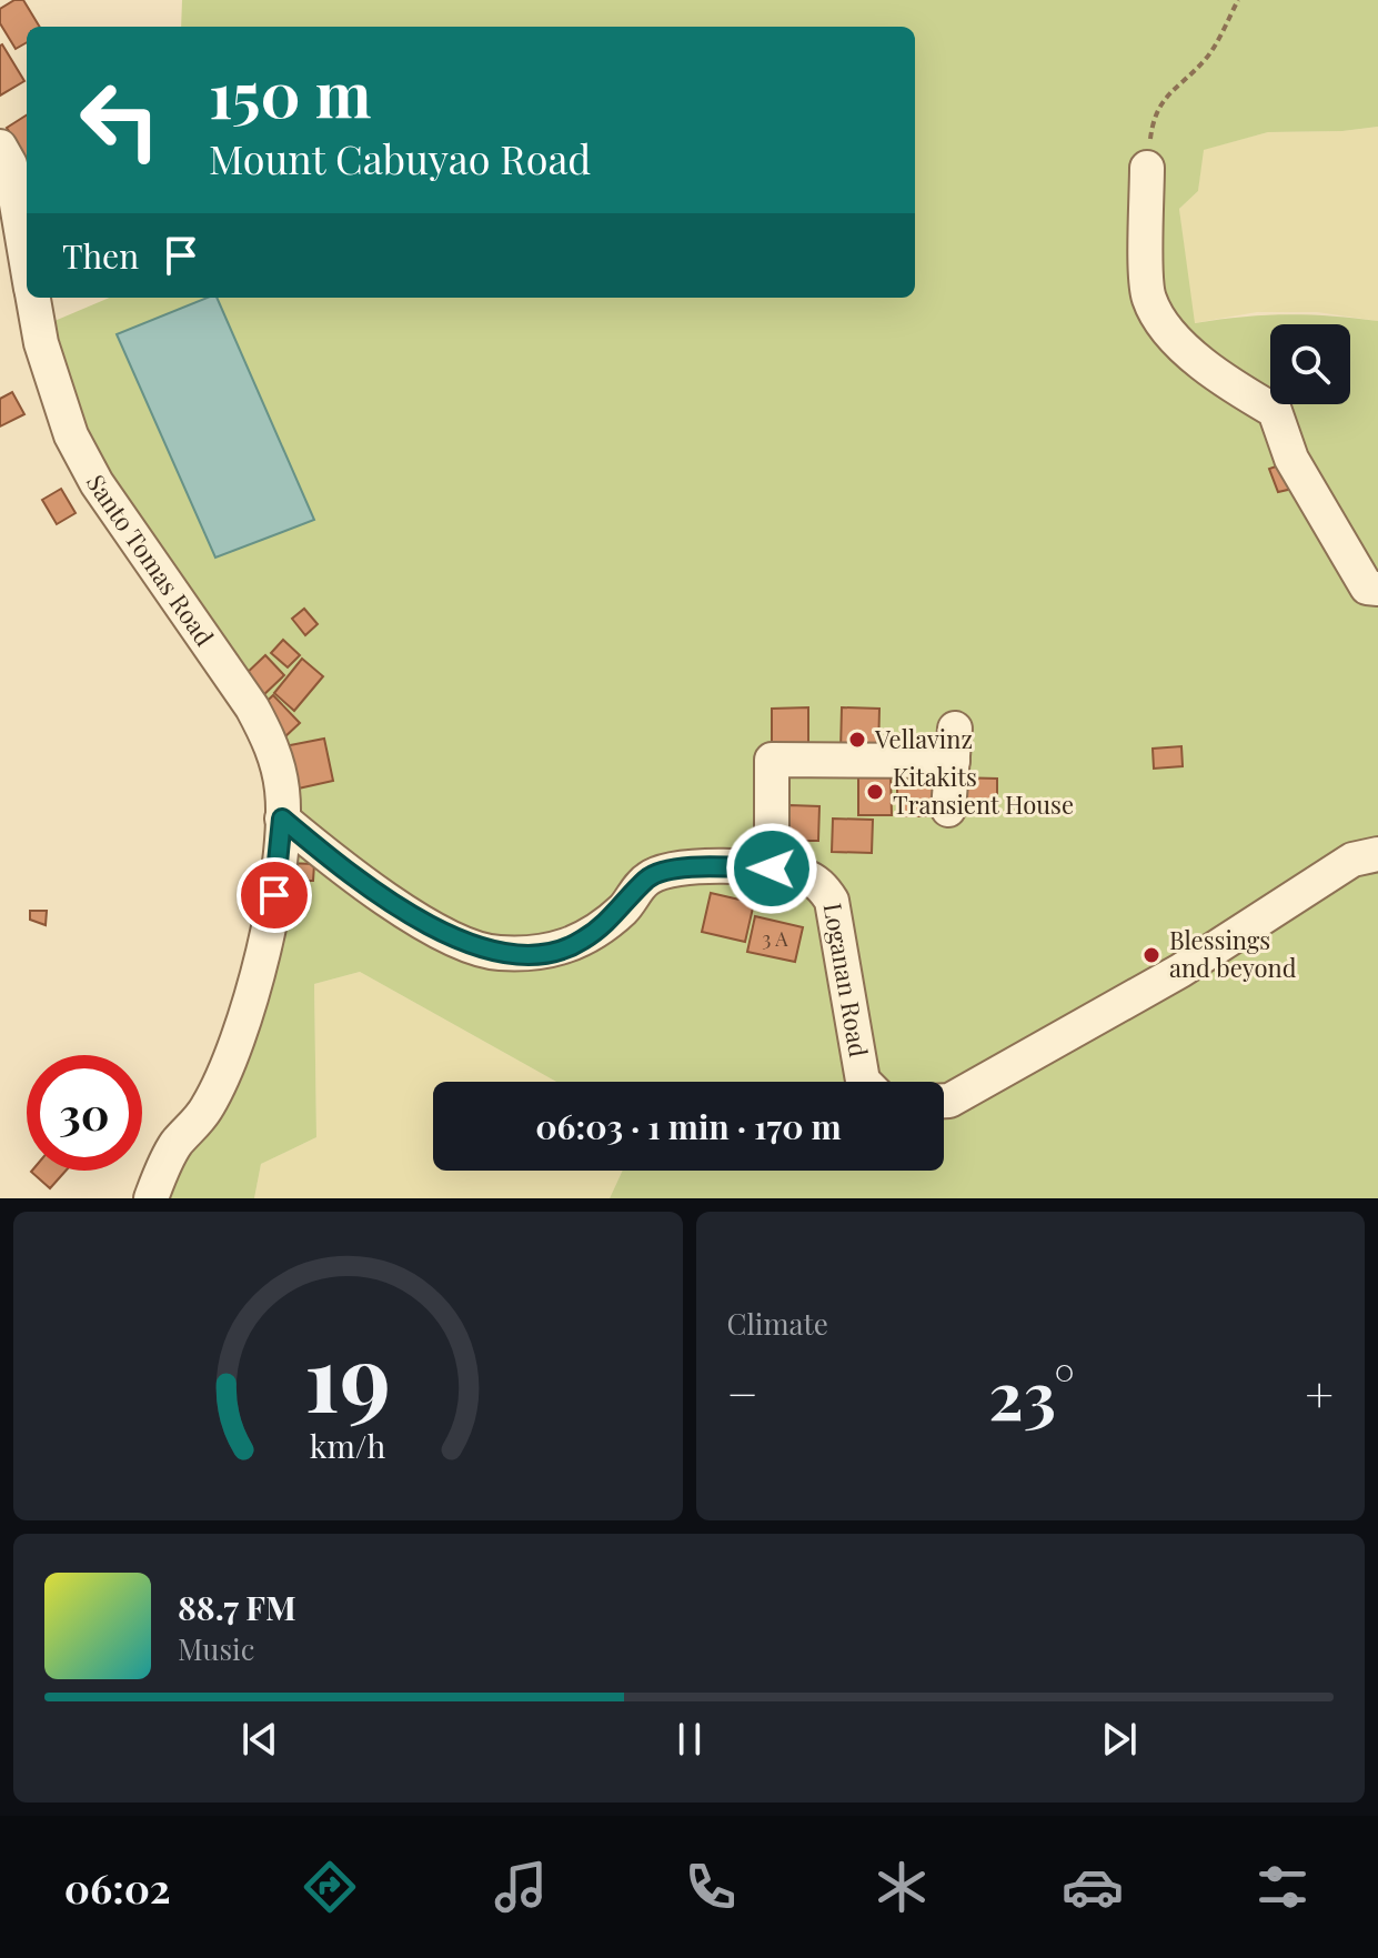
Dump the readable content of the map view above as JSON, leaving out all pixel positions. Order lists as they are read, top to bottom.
{
  "streets": {
    "street": ["Santo Tomas Road", "Loganan Road"]
  },
  "crossings": [
    ["Santo Tomas Road", "Loganan Road"]
  ],
  "places": ["Vellavinz", "Kitakits Transient House", "Blessings and beyond"],
  "house_numbers": ["3 A"],
  "page": {
    "turn": ["150 m", "Mount Cabuyao Road"],
    "then": "Then",
    "limit": "30",
    "trip": "06:03 · 1 min · 170 m",
    "tile": "Climate",
    "heat": ["−", "23°", "+"],
    "song": ["88.7 FM", "Music"],
    "tabs": "06:02",
    "gauge": ["19", "km/h"]
  }
}
